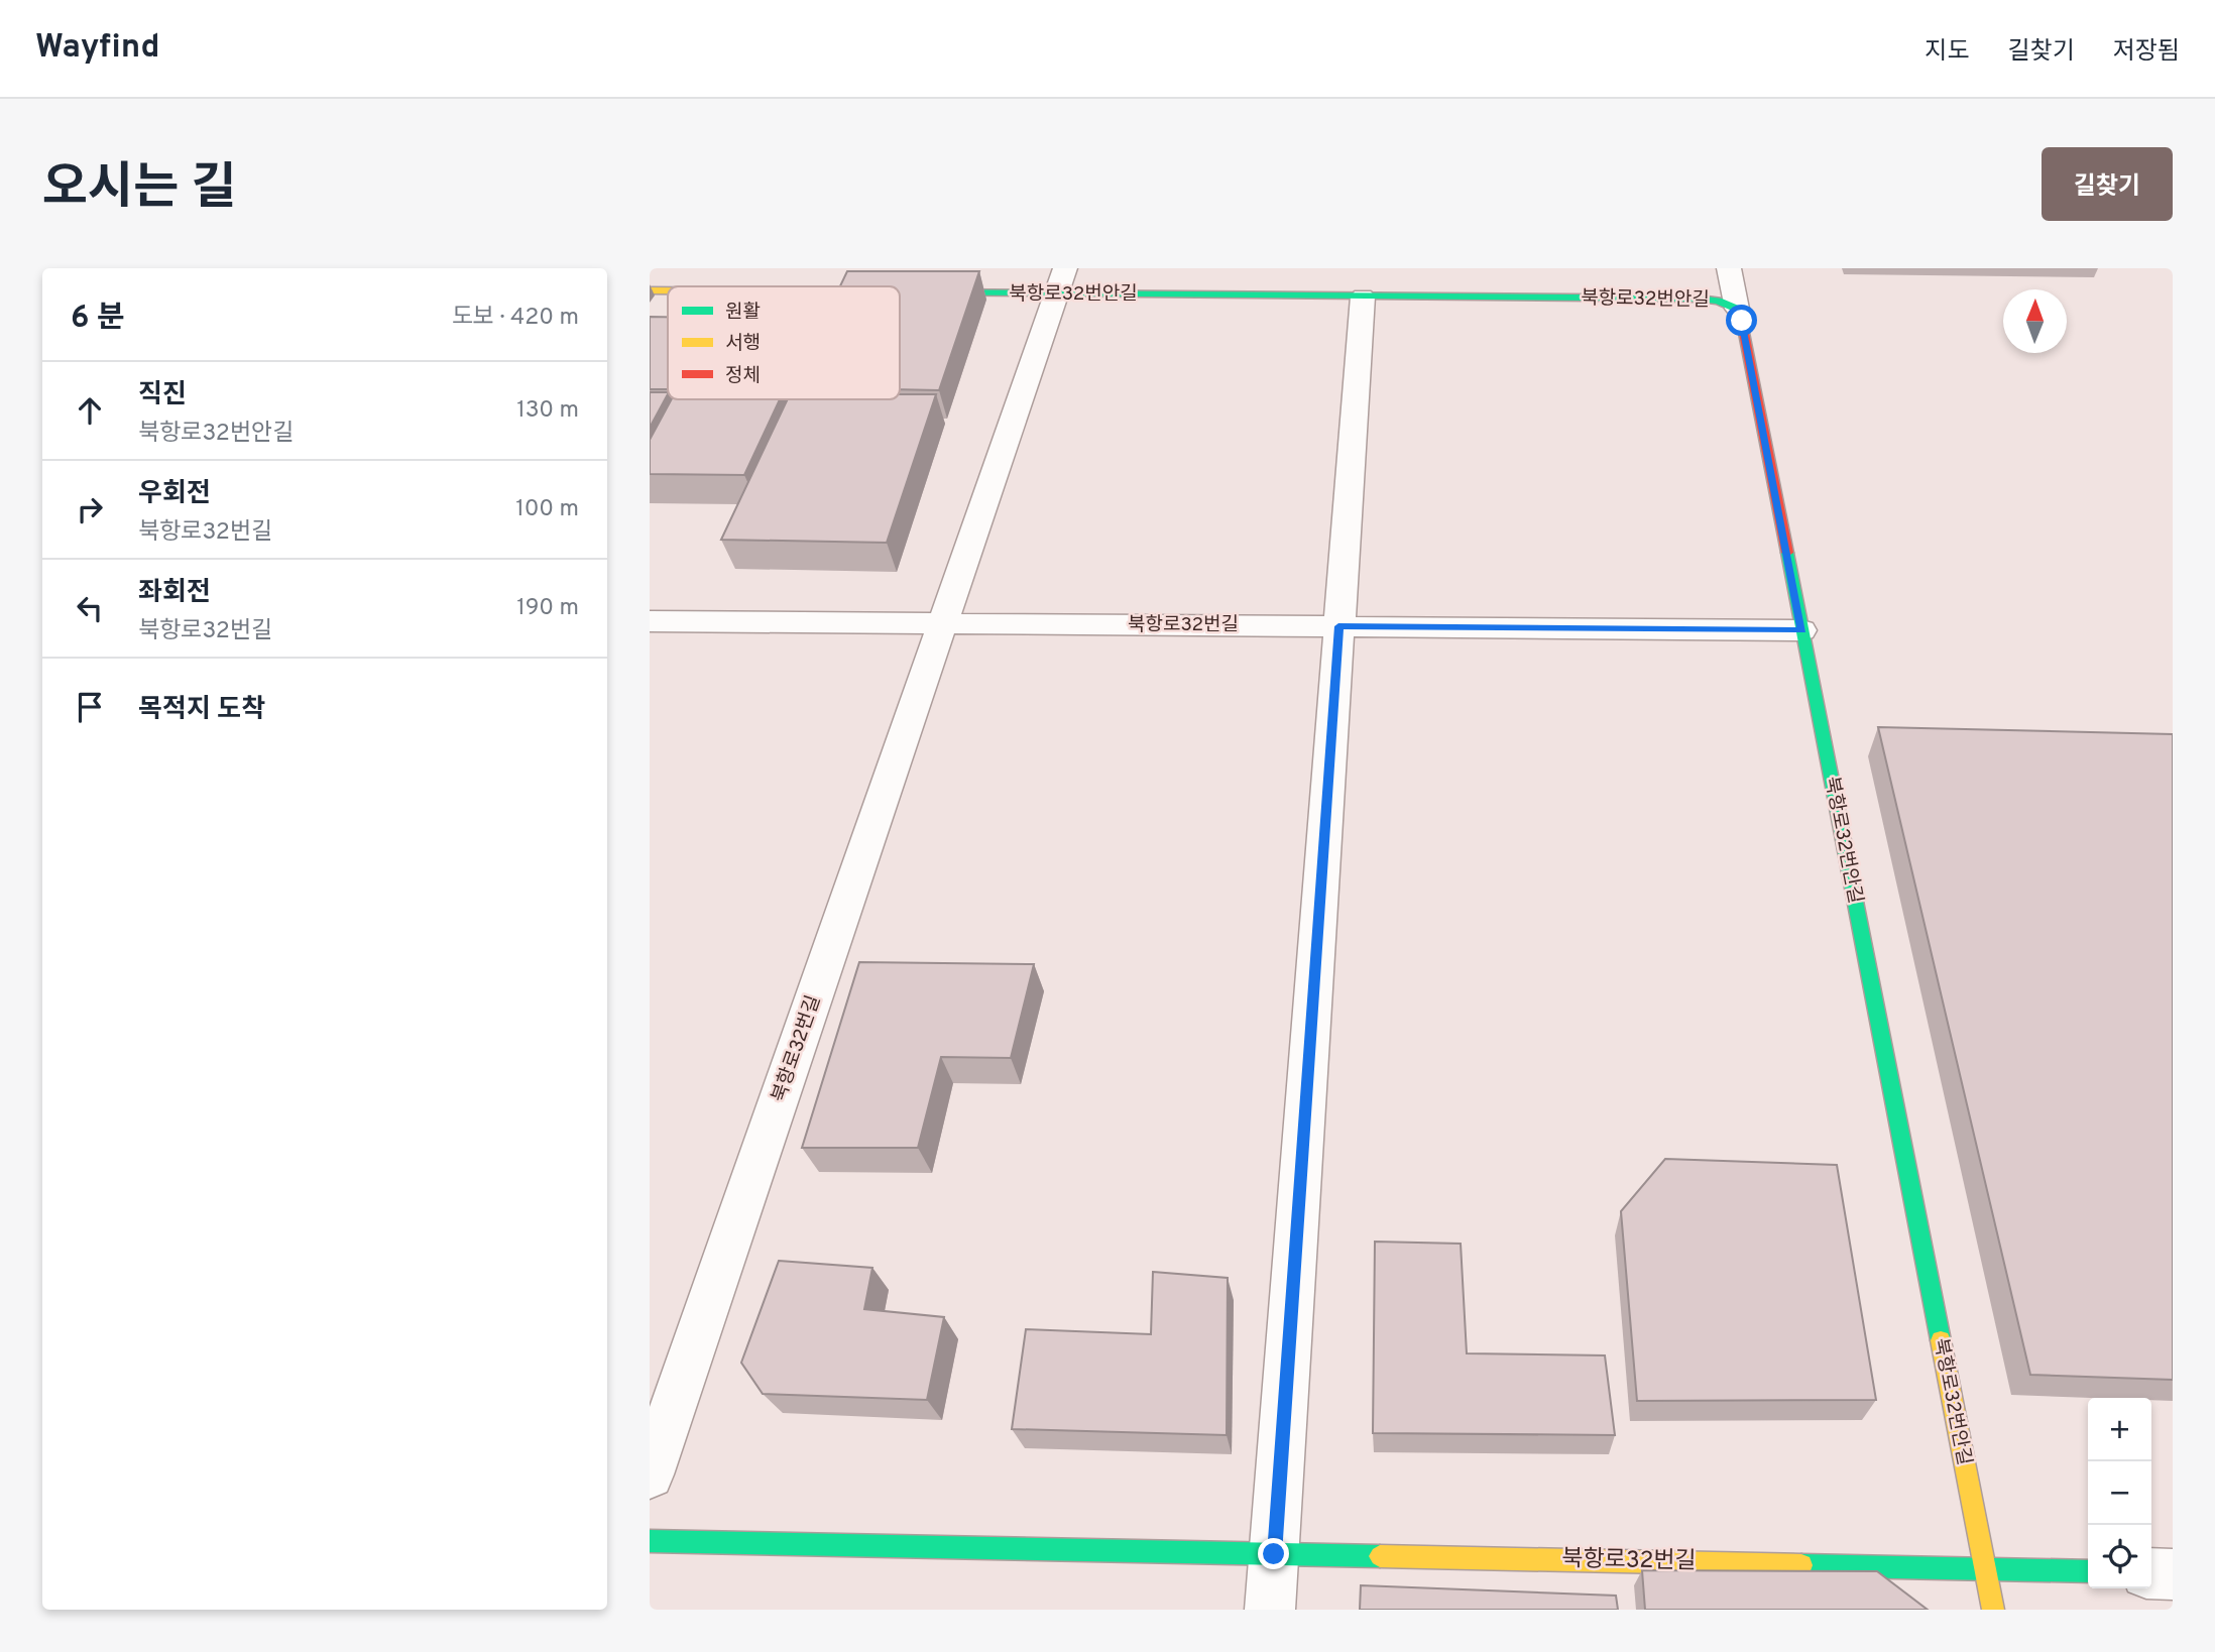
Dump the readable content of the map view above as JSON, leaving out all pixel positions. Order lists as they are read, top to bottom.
{
  "streets": {
    "street": ["북항로32번안길", "북항로32번길"]
  },
  "crossings": [
    ["북항로32번안길", "북항로32번길"]
  ],
  "legend": ["원활", "서행", "정체"],
  "north": "top",
  "page": {
    "header": "Wayfind",
    "nav": ["지도", "길찾기", "저장됨"],
    "title": "오시는 길",
    "buttons": "길찾기",
    "heading": ["6 분", "도보 · 420 m"],
    "list": [
      ["직진", "북항로32번안길", "130 m"],
      ["우회전", "북항로32번길", "100 m"],
      ["좌회전", "북항로32번길", "190 m"],
      "목적지 도착"
    ],
    "map_buttons": ["+", "−"]
  }
}
